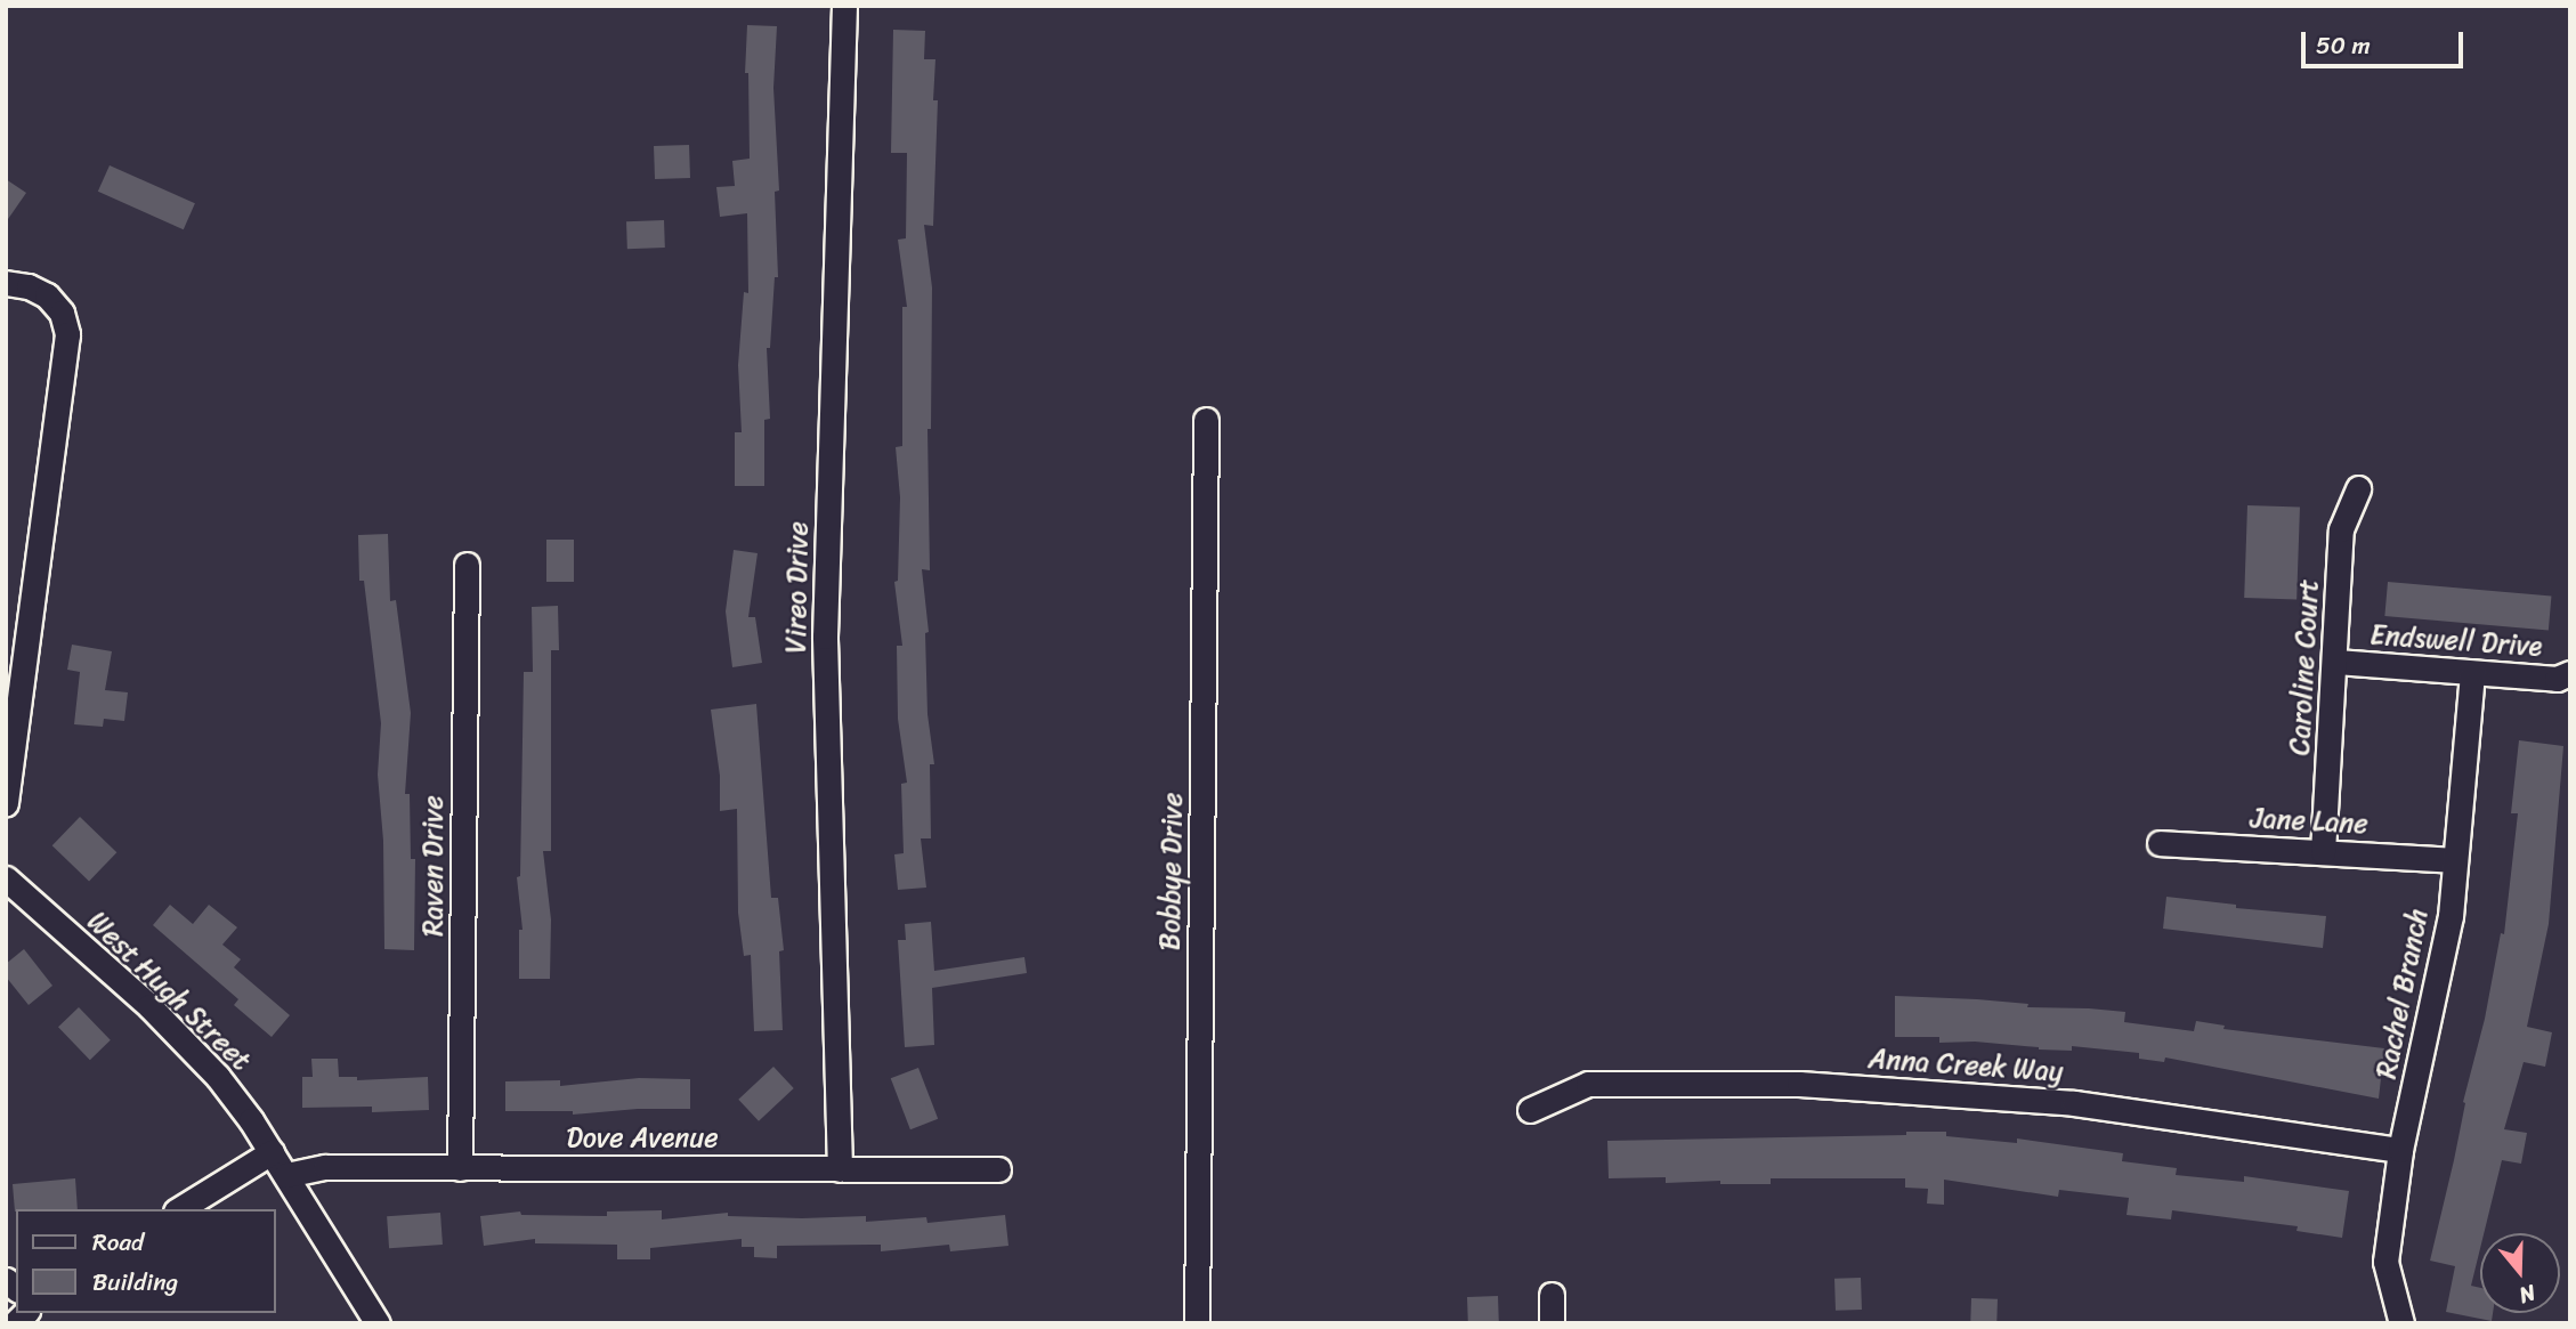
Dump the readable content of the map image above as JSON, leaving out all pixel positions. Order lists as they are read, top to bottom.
{
  "streets": {
    "street": [
      "Vireo Drive",
      "Endswell Drive",
      "Caroline Court",
      "Jane Lane",
      "Raven Drive",
      "Bobbye Drive",
      "West Hugh Street",
      "Rachel Branch",
      "Anna Creek Way",
      "Dove Avenue"
    ]
  },
  "crossings": [
    ["Vireo Drive", "Dove Avenue"],
    ["Endswell Drive", "Caroline Court"],
    ["Endswell Drive", "Rachel Branch"],
    ["Caroline Court", "Jane Lane"],
    ["Jane Lane", "Rachel Branch"],
    ["Raven Drive", "Dove Avenue"],
    ["West Hugh Street", "Dove Avenue"],
    ["Rachel Branch", "Anna Creek Way"]
  ],
  "legend": ["Road", "Building"],
  "scale_bar": "50 m",
  "north": "bottom"
}
